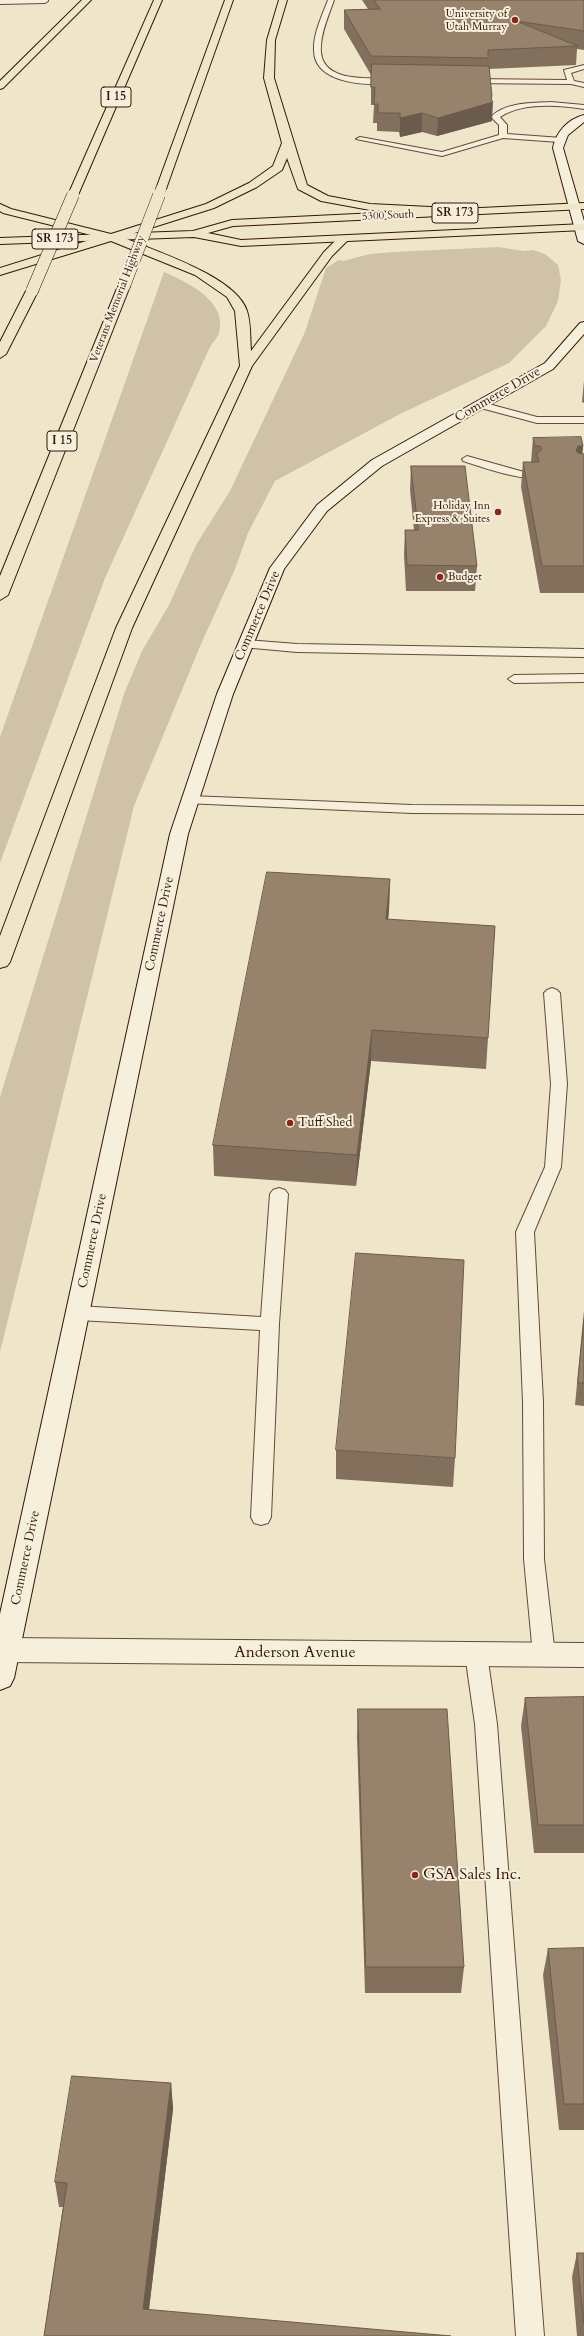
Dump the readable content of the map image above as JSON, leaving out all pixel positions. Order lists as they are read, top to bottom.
{
  "streets": {
    "main road": [
      "I 15",
      "SR 173",
      "5300 South",
      "Veterans Memorial Highway"
    ],
    "street": ["Commerce Drive", "Anderson Avenue"]
  },
  "crossings": [
    ["Commerce Drive", "Anderson Avenue"]
  ],
  "places": [
    "University of Utah Murray",
    "Holiday Inn Express & Suites",
    "Budget",
    "Tuff Shed",
    "GSA Sales Inc."
  ]
}
